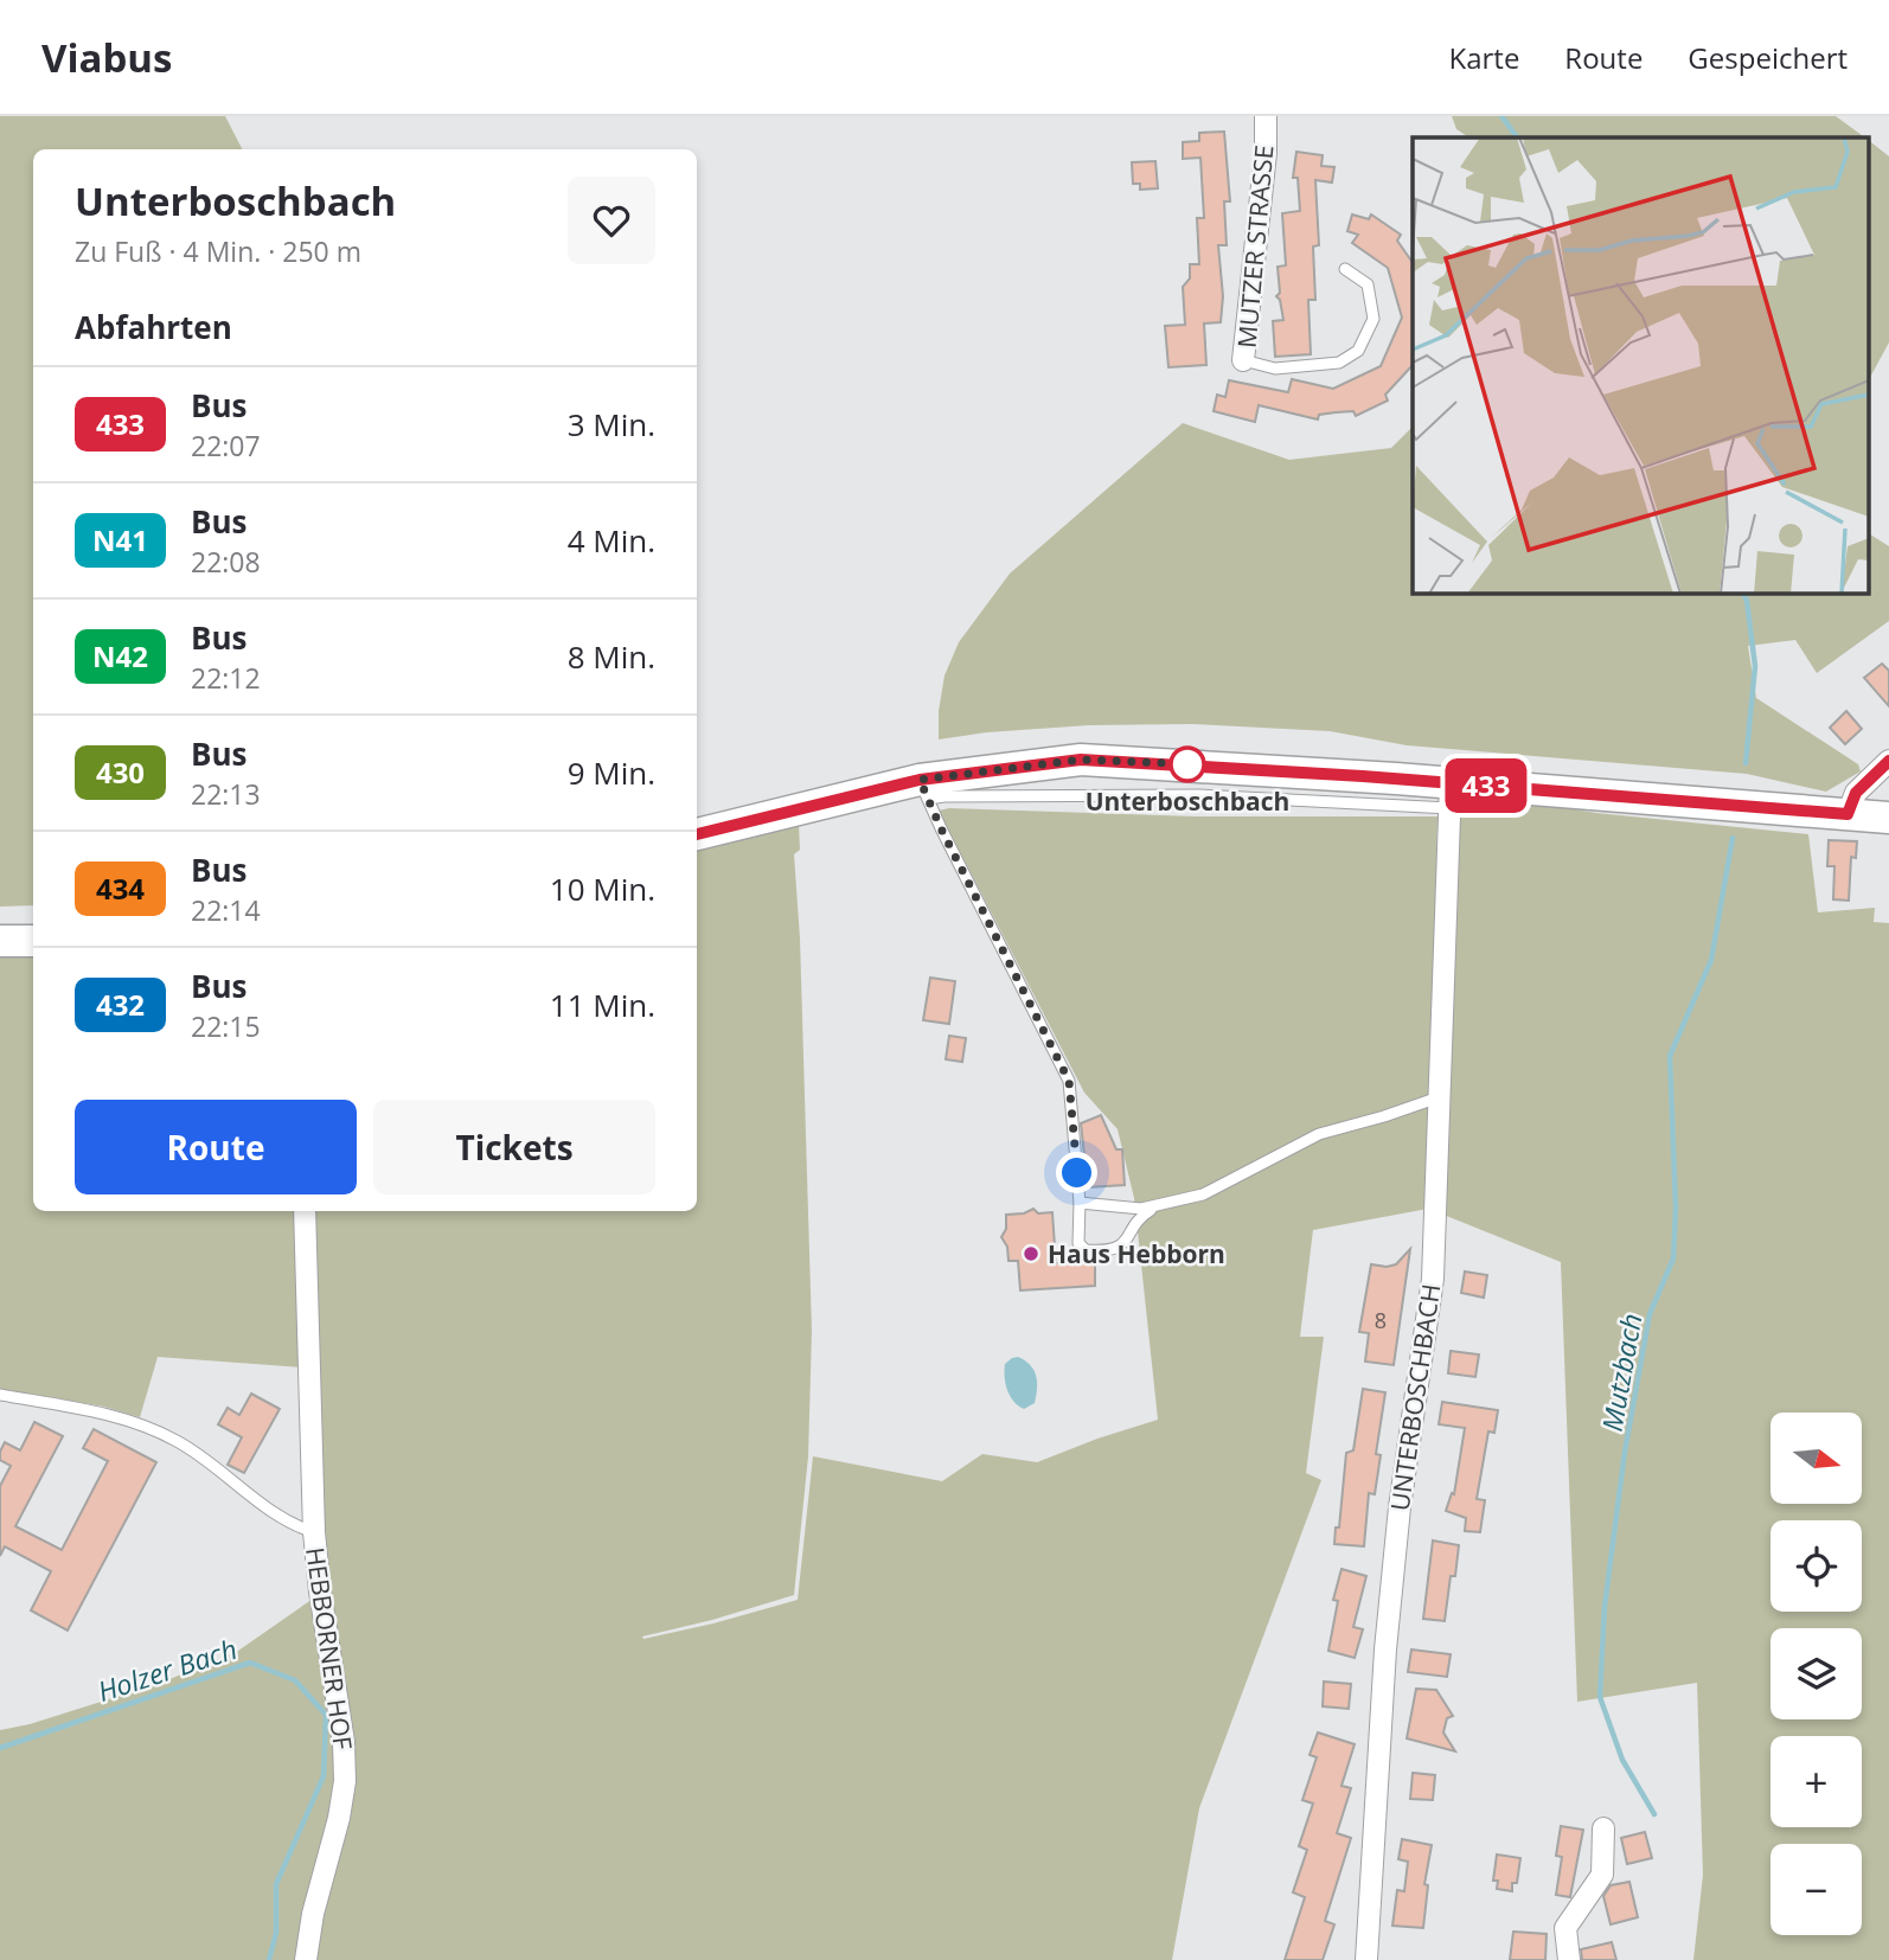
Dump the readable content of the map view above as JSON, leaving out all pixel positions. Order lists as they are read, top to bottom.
{
  "streets": {
    "street": ["MUTZER STRASSE", "UNTERBOSCHBACH", "HEBBORNER HOF"]
  },
  "water": ["Mutzbach", "Holzer Bach"],
  "places": ["Unterboschbach", "Haus Hebborn"],
  "lines": ["bus line 433"],
  "house_numbers": ["8"],
  "north": "right",
  "page": {
    "header": "Viabus",
    "nav": ["Karte", "Route", "Gespeichert"],
    "on_map": "433",
    "heading": [
      ["Unterboschbach", "Zu Fuß · 4 Min. · 250 m"],
      "Abfahrten"
    ],
    "list": [
      {
        "mark": "433",
        "name": "Bus",
        "note": "22:07",
        "value": "3 Min."
      },
      {
        "mark": "N41",
        "name": "Bus",
        "note": "22:08",
        "value": "4 Min."
      },
      {
        "mark": "N42",
        "name": "Bus",
        "note": "22:12",
        "value": "8 Min."
      },
      {
        "mark": "430",
        "name": "Bus",
        "note": "22:13",
        "value": "9 Min."
      },
      {
        "mark": "434",
        "name": "Bus",
        "note": "22:14",
        "value": "10 Min."
      },
      {
        "mark": "432",
        "name": "Bus",
        "note": "22:15",
        "value": "11 Min."
      }
    ],
    "buttons": ["Route", "Tickets"],
    "map_buttons": ["+", "−"]
  }
}
